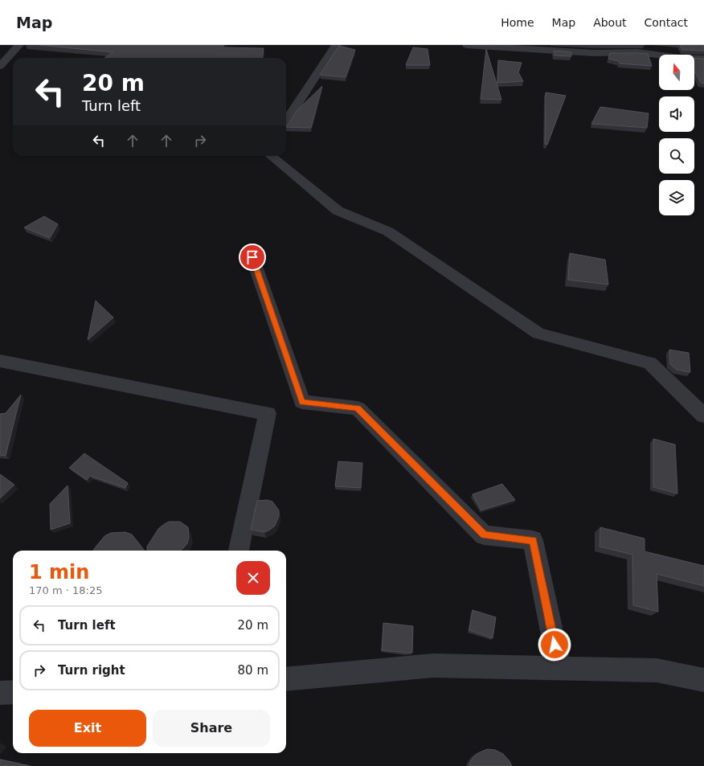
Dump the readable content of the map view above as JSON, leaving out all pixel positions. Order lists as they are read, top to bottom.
{
  "north": "top",
  "page": {
    "header": "Map",
    "nav": [
      "Home",
      "Map",
      "About",
      "Contact"
    ],
    "turn": ["20 m", "Turn left"],
    "heading": ["1 min", "170 m · 18:25"],
    "list": [
      {
        "name": "Turn left",
        "value": "20 m"
      },
      {
        "name": "Turn right",
        "value": "80 m"
      }
    ],
    "buttons": ["Exit", "Share"]
  }
}
